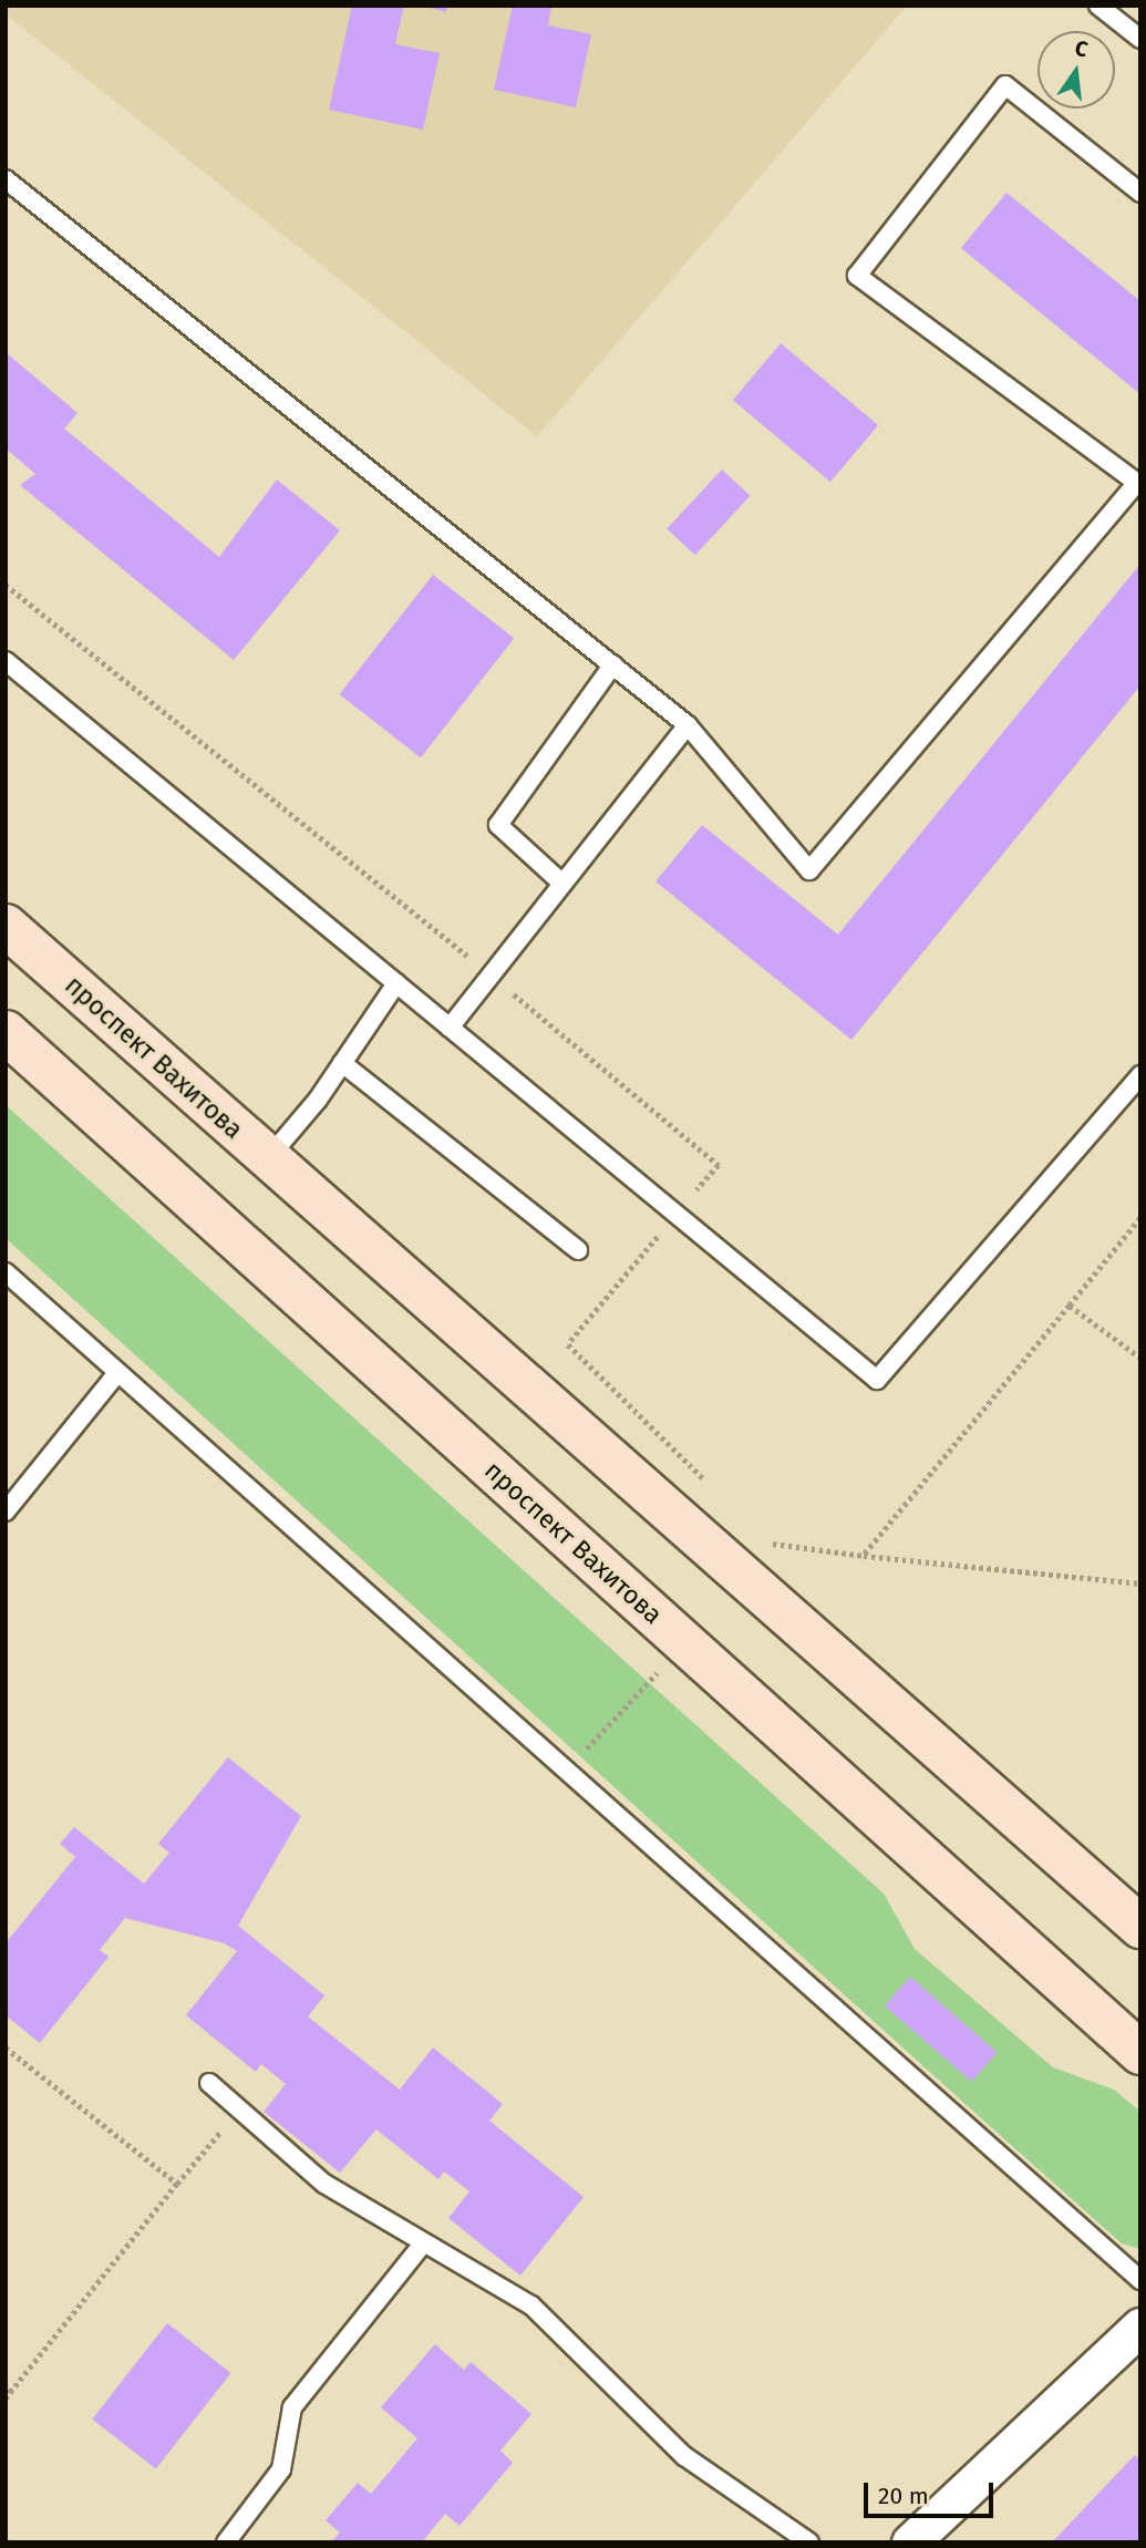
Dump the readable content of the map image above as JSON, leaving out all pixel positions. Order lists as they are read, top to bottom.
{
  "streets": {
    "main road": ["проспект Вахитова"]
  },
  "scale_bar": "20 m",
  "north": "top"
}
